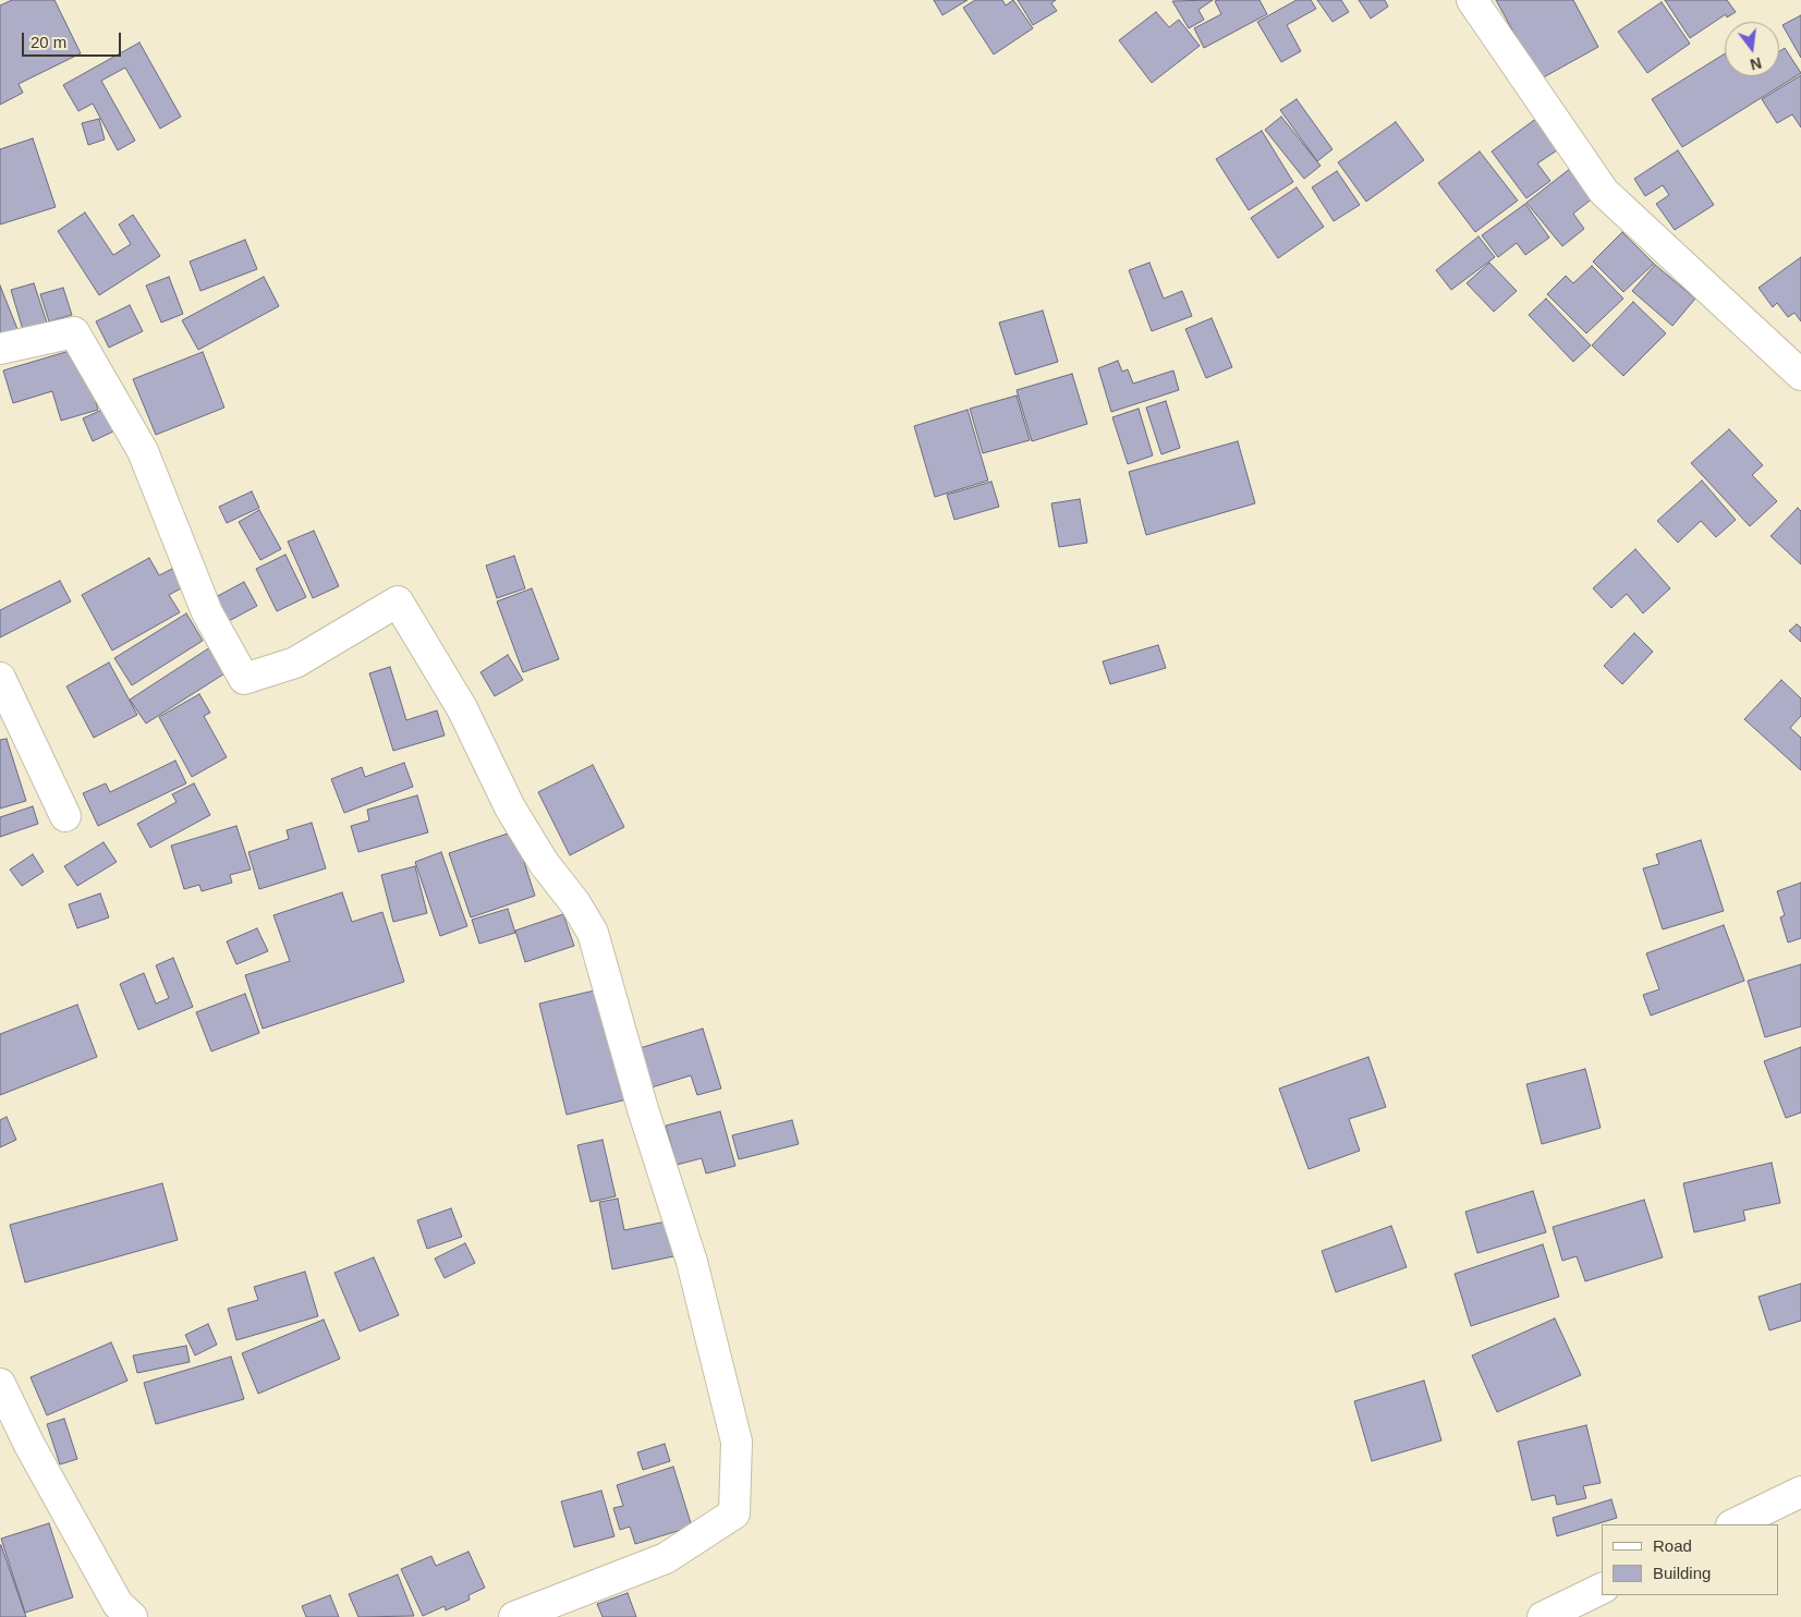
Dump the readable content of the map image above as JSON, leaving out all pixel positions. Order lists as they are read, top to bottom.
{
  "legend": ["Road", "Building"],
  "scale_bar": "20 m",
  "north": "bottom"
}
